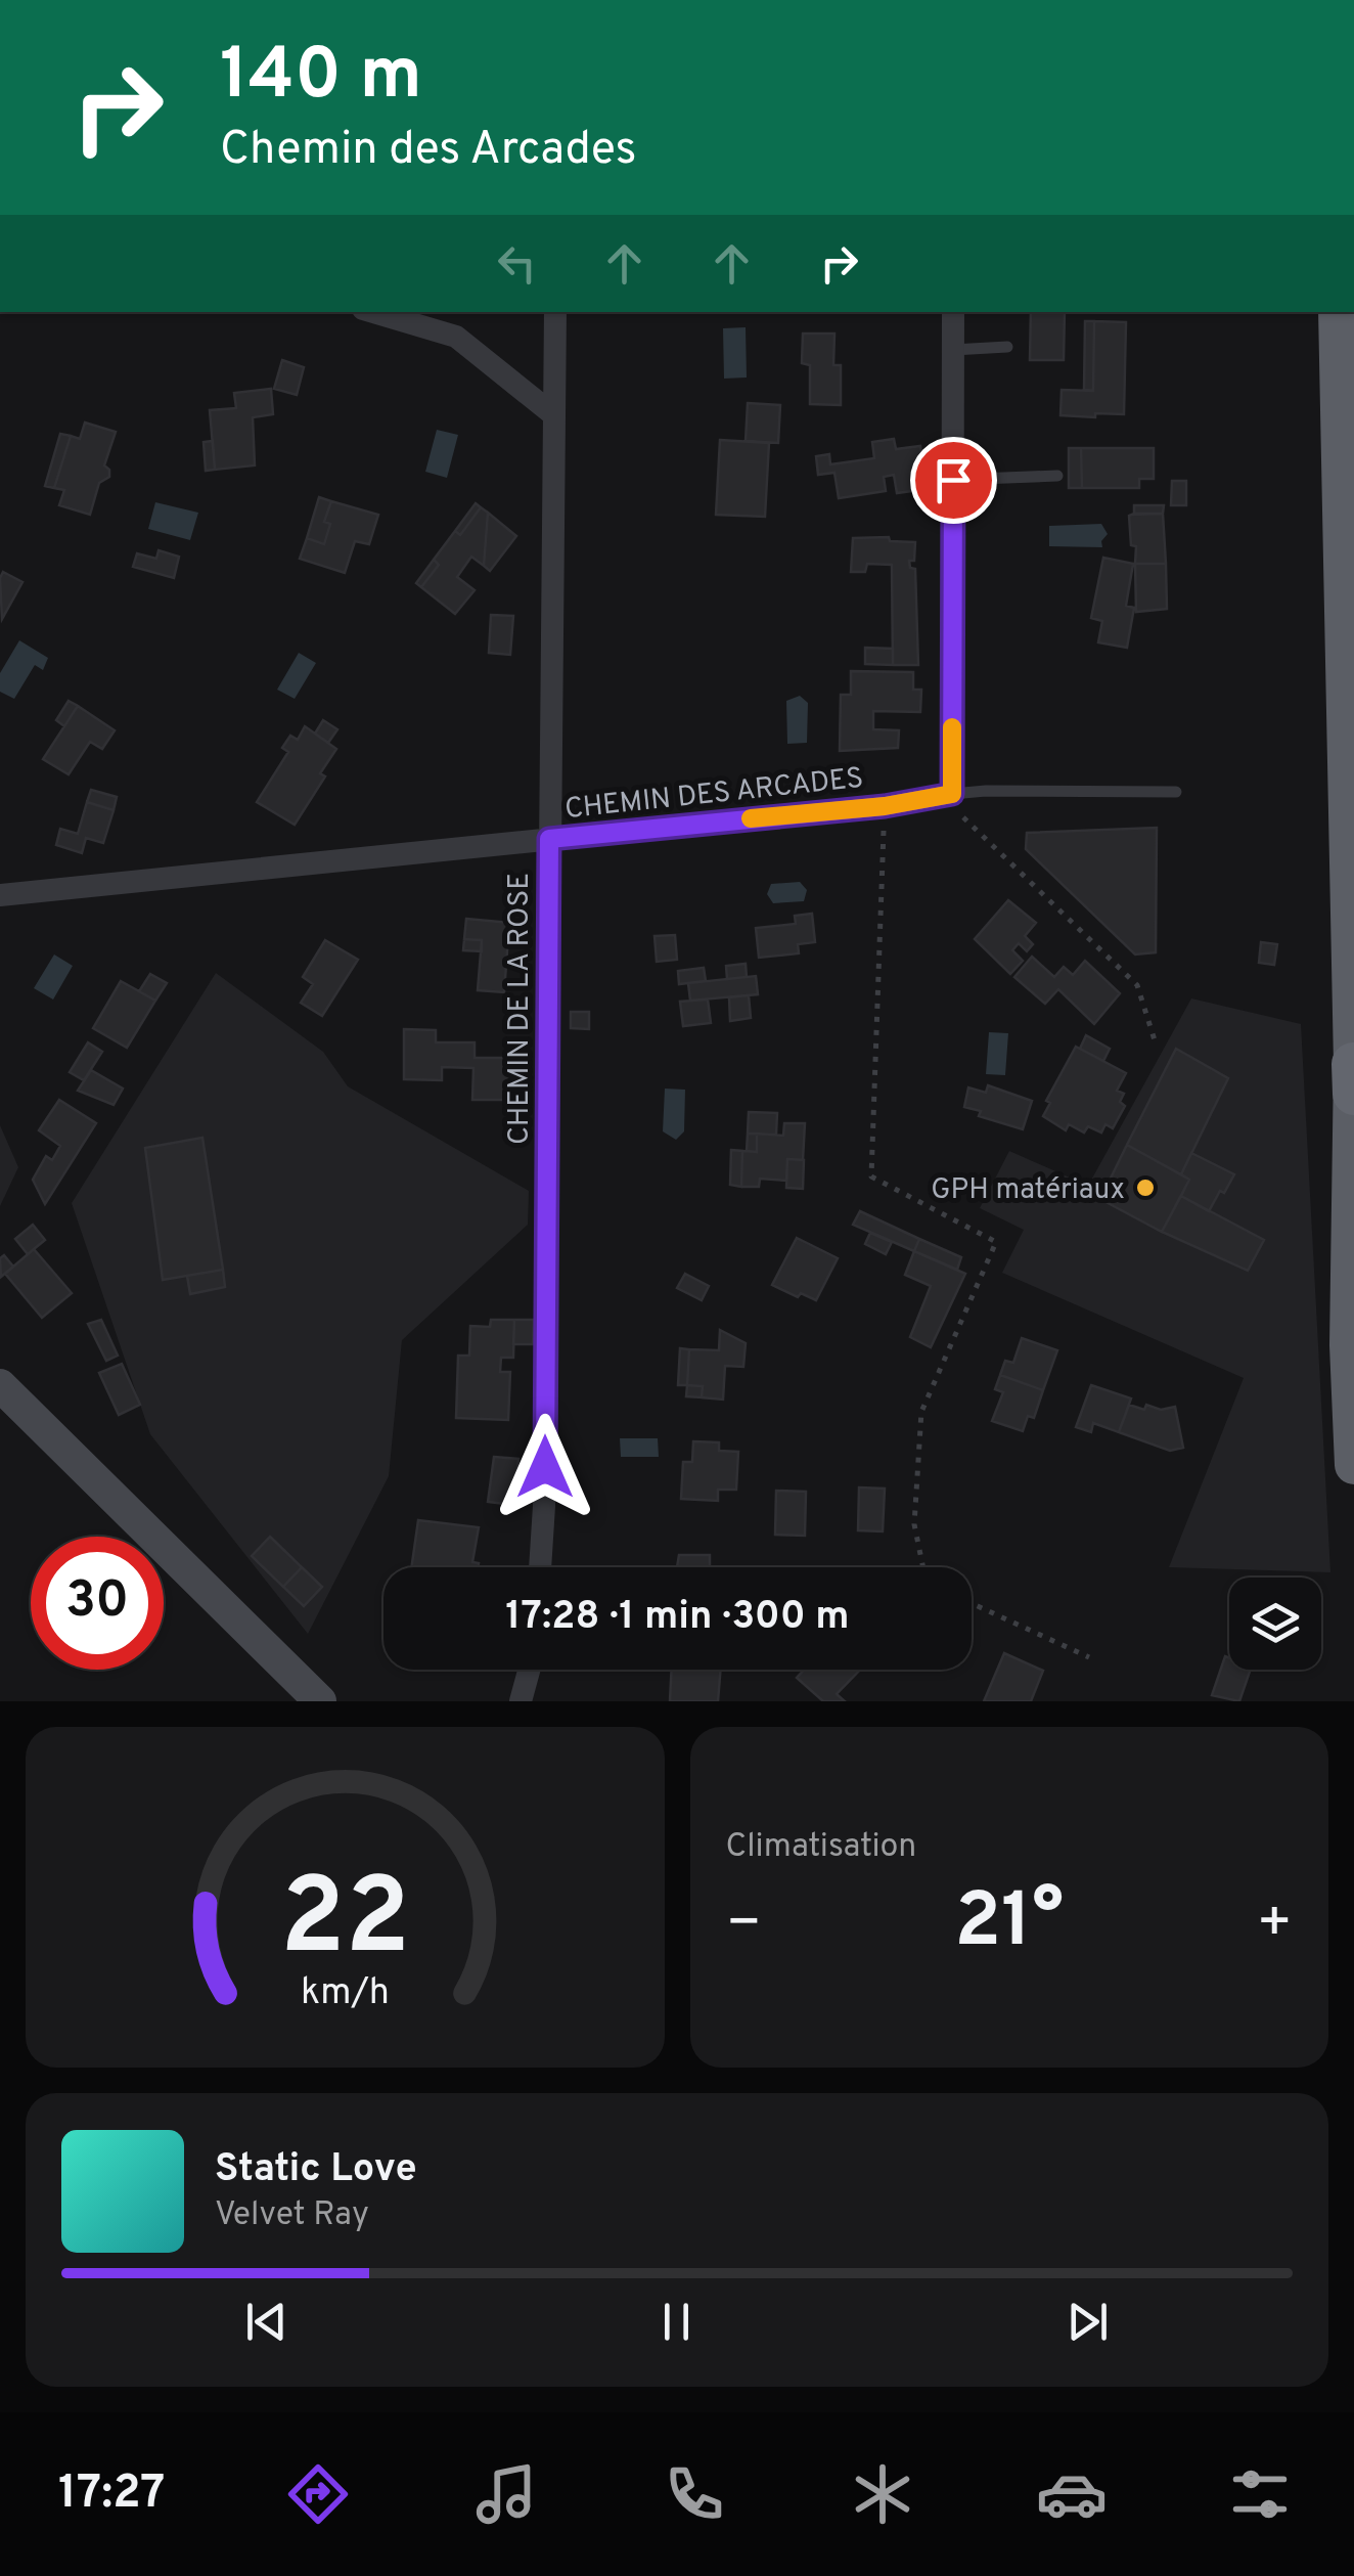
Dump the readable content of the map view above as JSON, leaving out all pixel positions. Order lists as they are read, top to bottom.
{
  "streets": {
    "street": ["CHEMIN DES ARCADES", "CHEMIN DE LA ROSE"]
  },
  "crossings": [
    ["CHEMIN DES ARCADES", "CHEMIN DE LA ROSE"]
  ],
  "places": ["GPH matériaux"],
  "page": {
    "turn": ["140 m", "Chemin des Arcades"],
    "limit": "30",
    "trip": "17:28 · 1 min · 300 m",
    "tile": "Climatisation",
    "heat": ["−", "21°", "+"],
    "song": ["Static Love", "Velvet Ray"],
    "tabs": "17:27",
    "gauge": ["22", "km/h"]
  }
}
